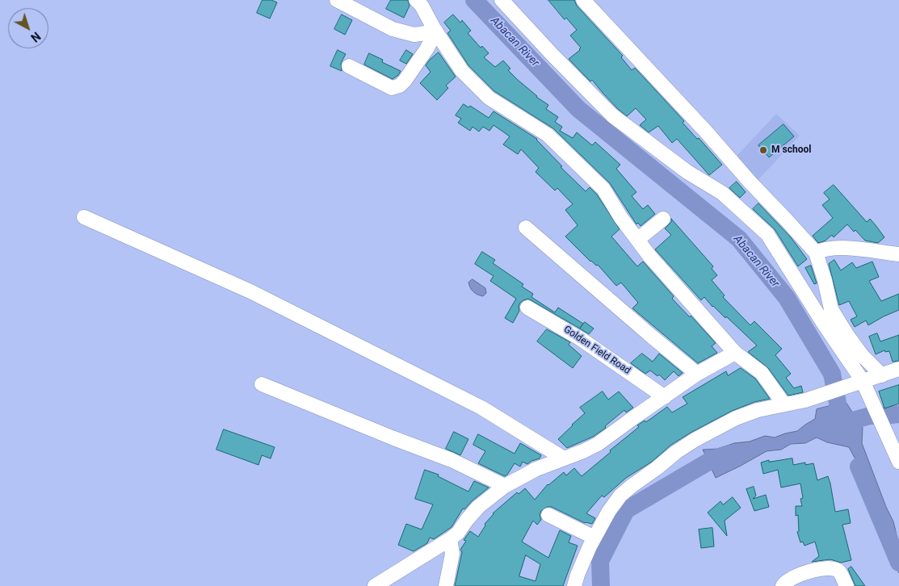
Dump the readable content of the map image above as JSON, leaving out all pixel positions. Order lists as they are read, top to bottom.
{
  "streets": {
    "street": ["Golden Field Road"]
  },
  "water": ["Abacan River"],
  "places": ["M school"],
  "north": "bottom right"
}
